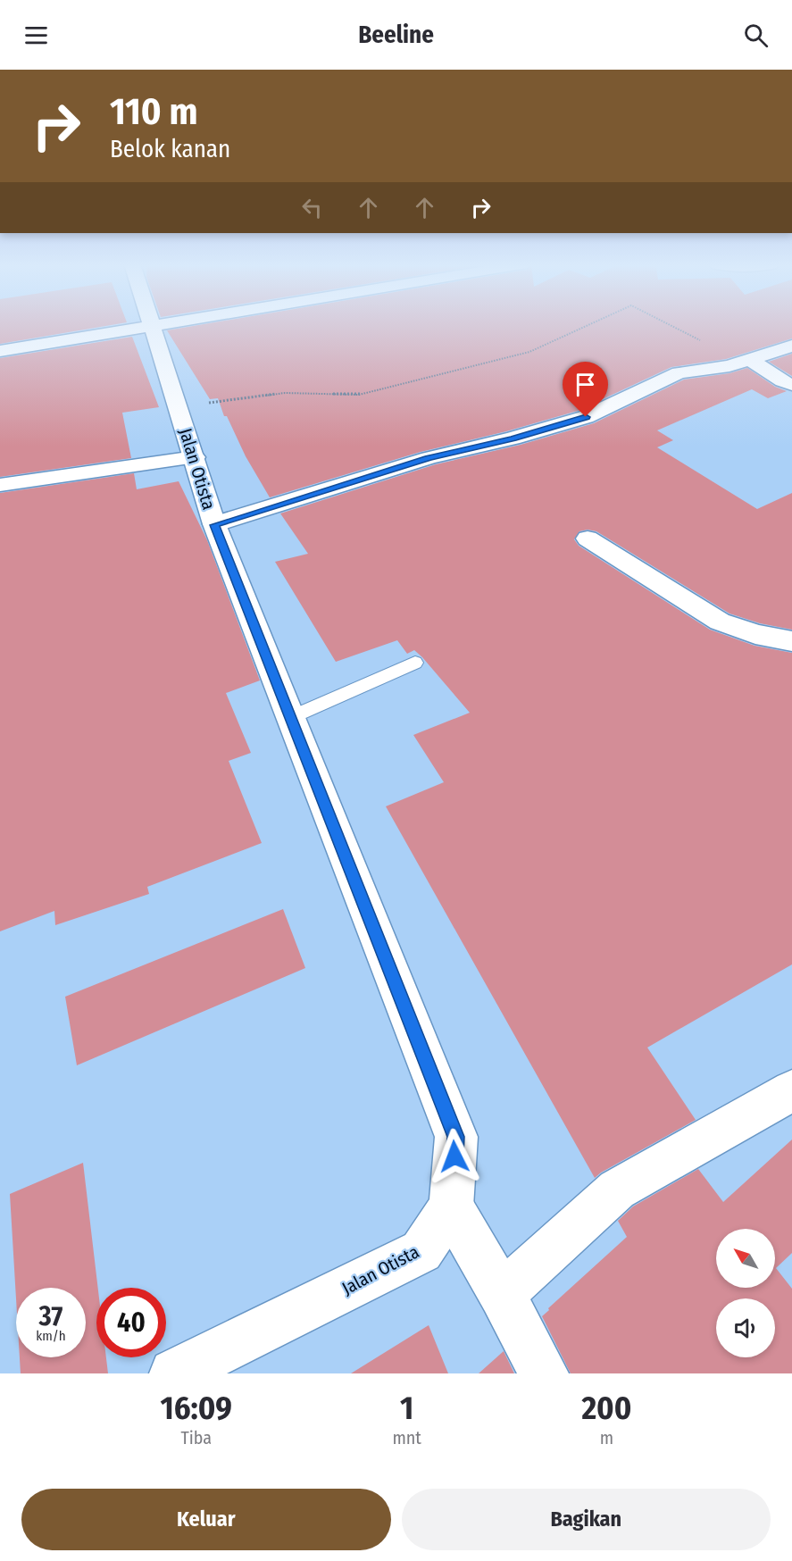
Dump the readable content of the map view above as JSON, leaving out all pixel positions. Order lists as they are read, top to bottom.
{
  "streets": {
    "street": ["Jalan Otista"]
  },
  "north": "top left",
  "page": {
    "header": "Beeline",
    "turn": ["110 m", "Belok kanan"],
    "speed": "37 km/h",
    "limit": "40",
    "eta": [
      "16:09",
      "Tiba",
      "1",
      "mnt",
      "200",
      "m"
    ],
    "buttons": ["Keluar", "Bagikan"]
  }
}
